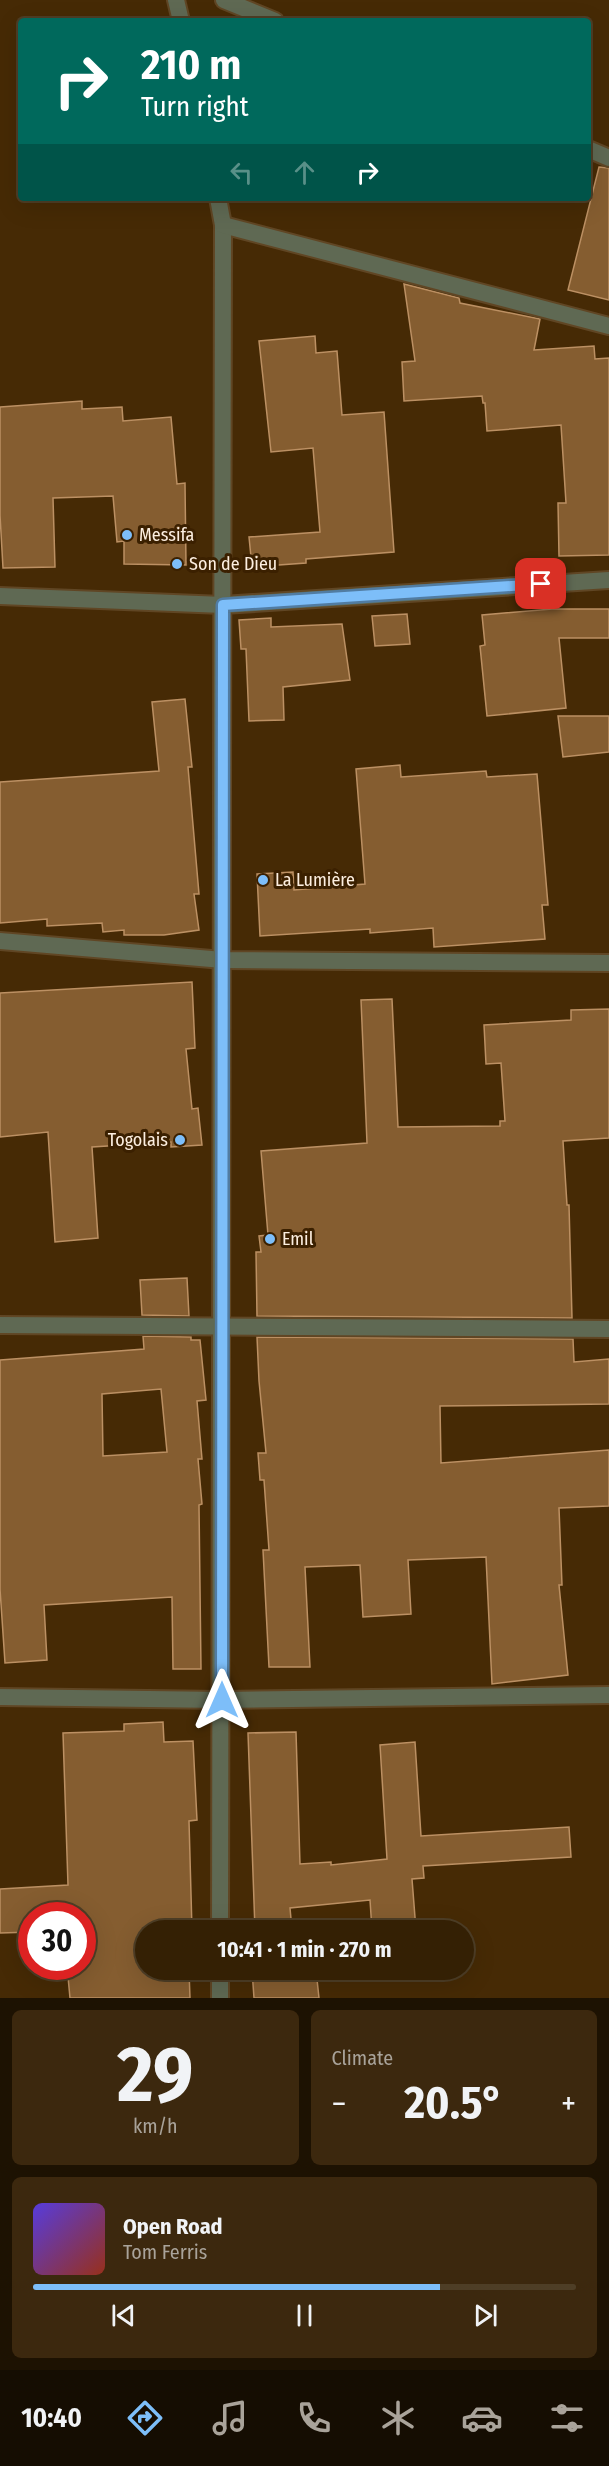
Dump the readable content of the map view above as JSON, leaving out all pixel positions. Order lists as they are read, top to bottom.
{
  "places": [
    "Messifa",
    "Son de Dieu",
    "La Lumière",
    "Togolais",
    "Emil"
  ],
  "page": {
    "turn": ["210 m", "Turn right"],
    "limit": "30",
    "trip": "10:41 · 1 min · 270 m",
    "tile": [
      ["29", "km/h"],
      "Climate"
    ],
    "heat": ["−", "20.5°", "+"],
    "song": ["Open Road", "Tom Ferris"],
    "tabs": "10:40"
  }
}
